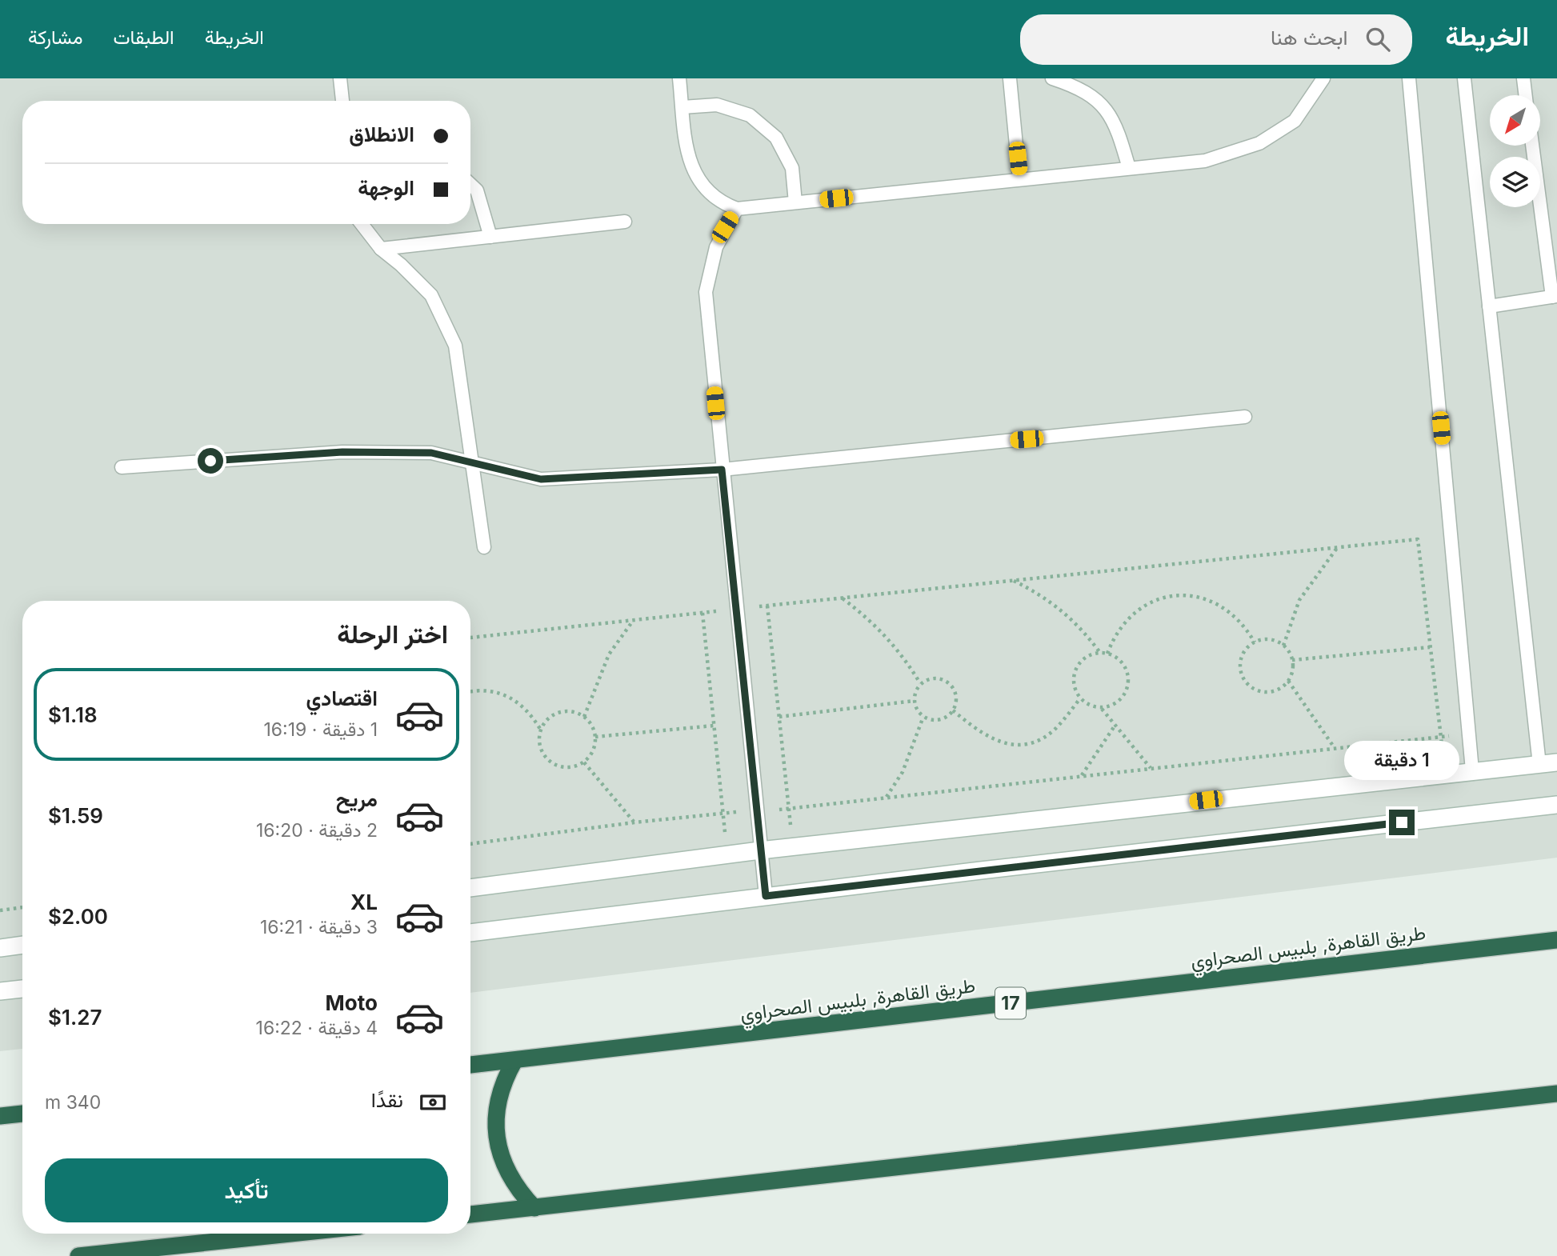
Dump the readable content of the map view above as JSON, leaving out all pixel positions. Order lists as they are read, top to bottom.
{
  "streets": {
    "highway": ["طريق القاهرة, بلبيس الصحراوي", "17"]
  },
  "north": "bottom left",
  "page": {
    "header": "الخريطة",
    "search": "ابحث هنا",
    "nav": ["الخريطة", "الطبقات", "مشاركة"],
    "banner": ["الانطلاق", "الوجهة"],
    "heading": "اختر الرحلة",
    "list": [
      {
        "name": "اقتصادي",
        "note": "1 دقيقة · 16:19",
        "value": "$1.18"
      },
      {
        "name": "مريح",
        "note": "2 دقيقة · 16:20",
        "value": "$1.59"
      },
      {
        "name": "XL",
        "note": "3 دقيقة · 16:21",
        "value": "$2.00"
      },
      {
        "name": "Moto",
        "note": "4 دقيقة · 16:22",
        "value": "$1.27"
      }
    ],
    "bubble": "1 دقيقة",
    "pay": ["نقدًا", "340 m"],
    "buttons": "تأكيد"
  }
}
